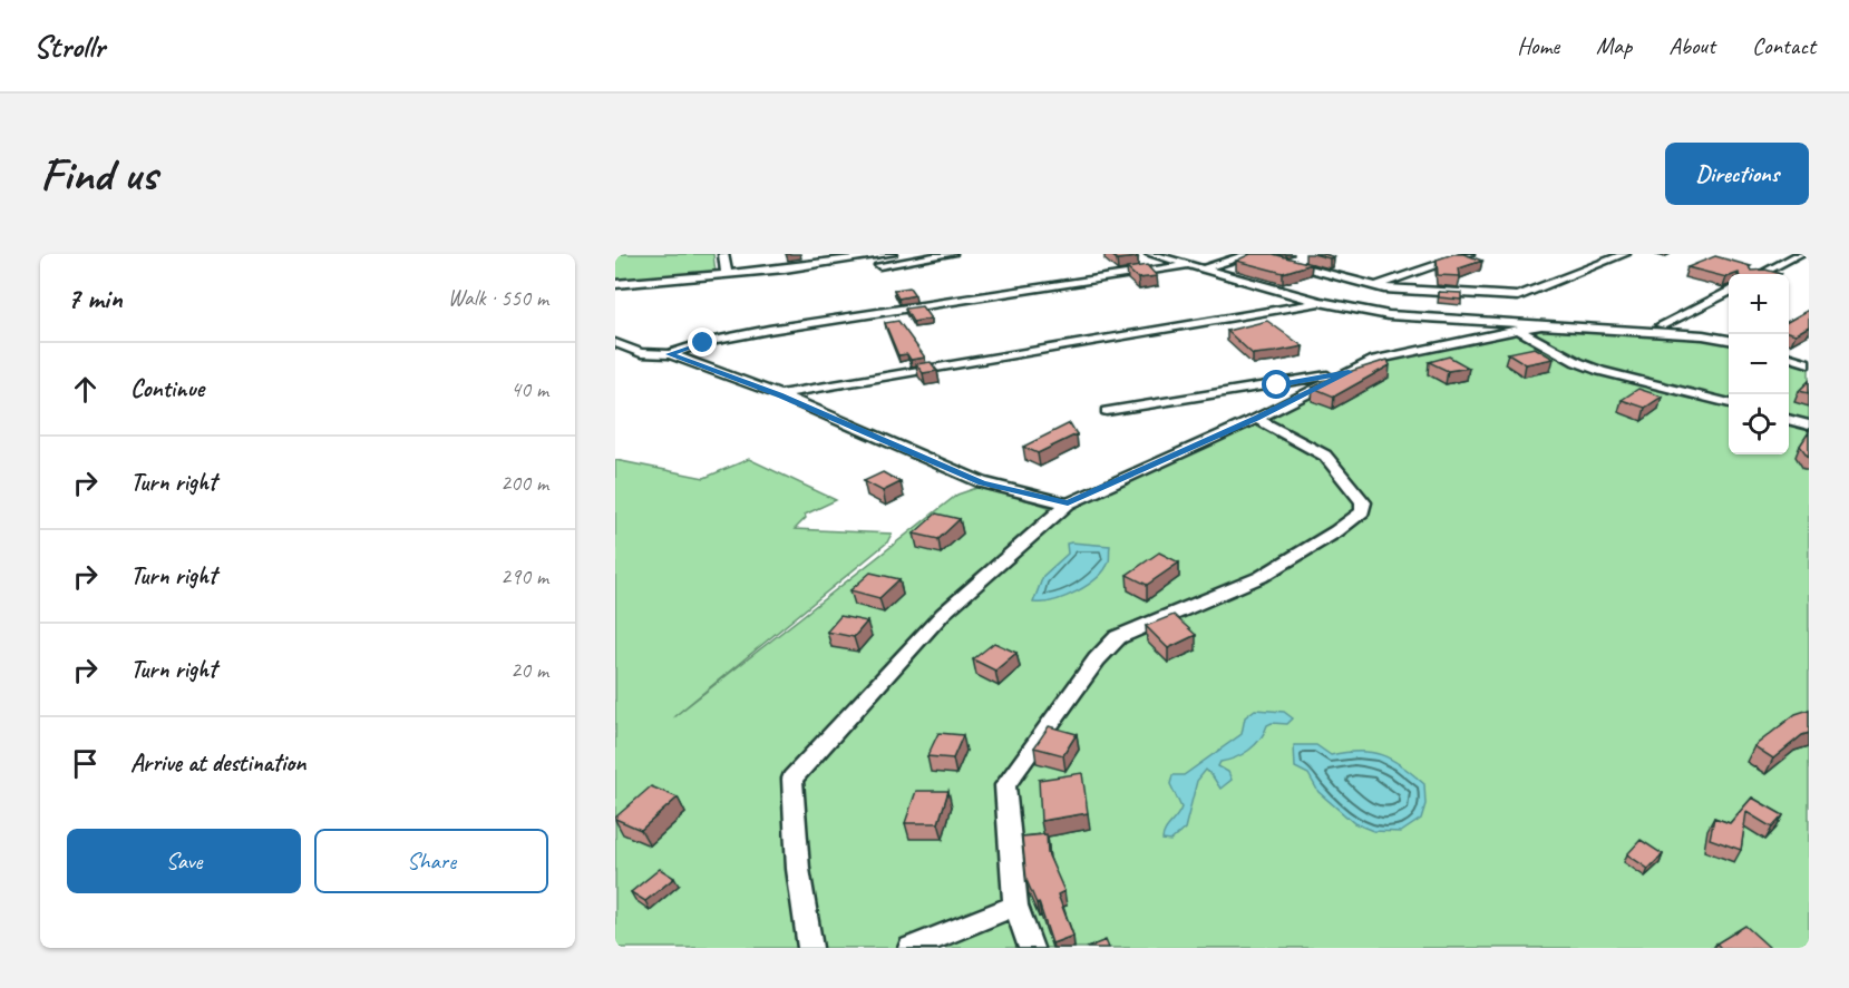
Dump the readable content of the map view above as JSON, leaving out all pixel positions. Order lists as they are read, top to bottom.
{
  "page": {
    "header": "Strollr",
    "nav": [
      "Home",
      "Map",
      "About",
      "Contact"
    ],
    "buttons": [
      "Directions",
      ["Save", "Share"]
    ],
    "title": "Find us",
    "heading": ["7 min", "Walk · 550 m"],
    "map_buttons": ["+", "−"],
    "list": [
      ["Continue", "40 m"],
      ["Turn right", "200 m"],
      ["Turn right", "290 m"],
      ["Turn right", "20 m"],
      "Arrive at destination"
    ]
  }
}
